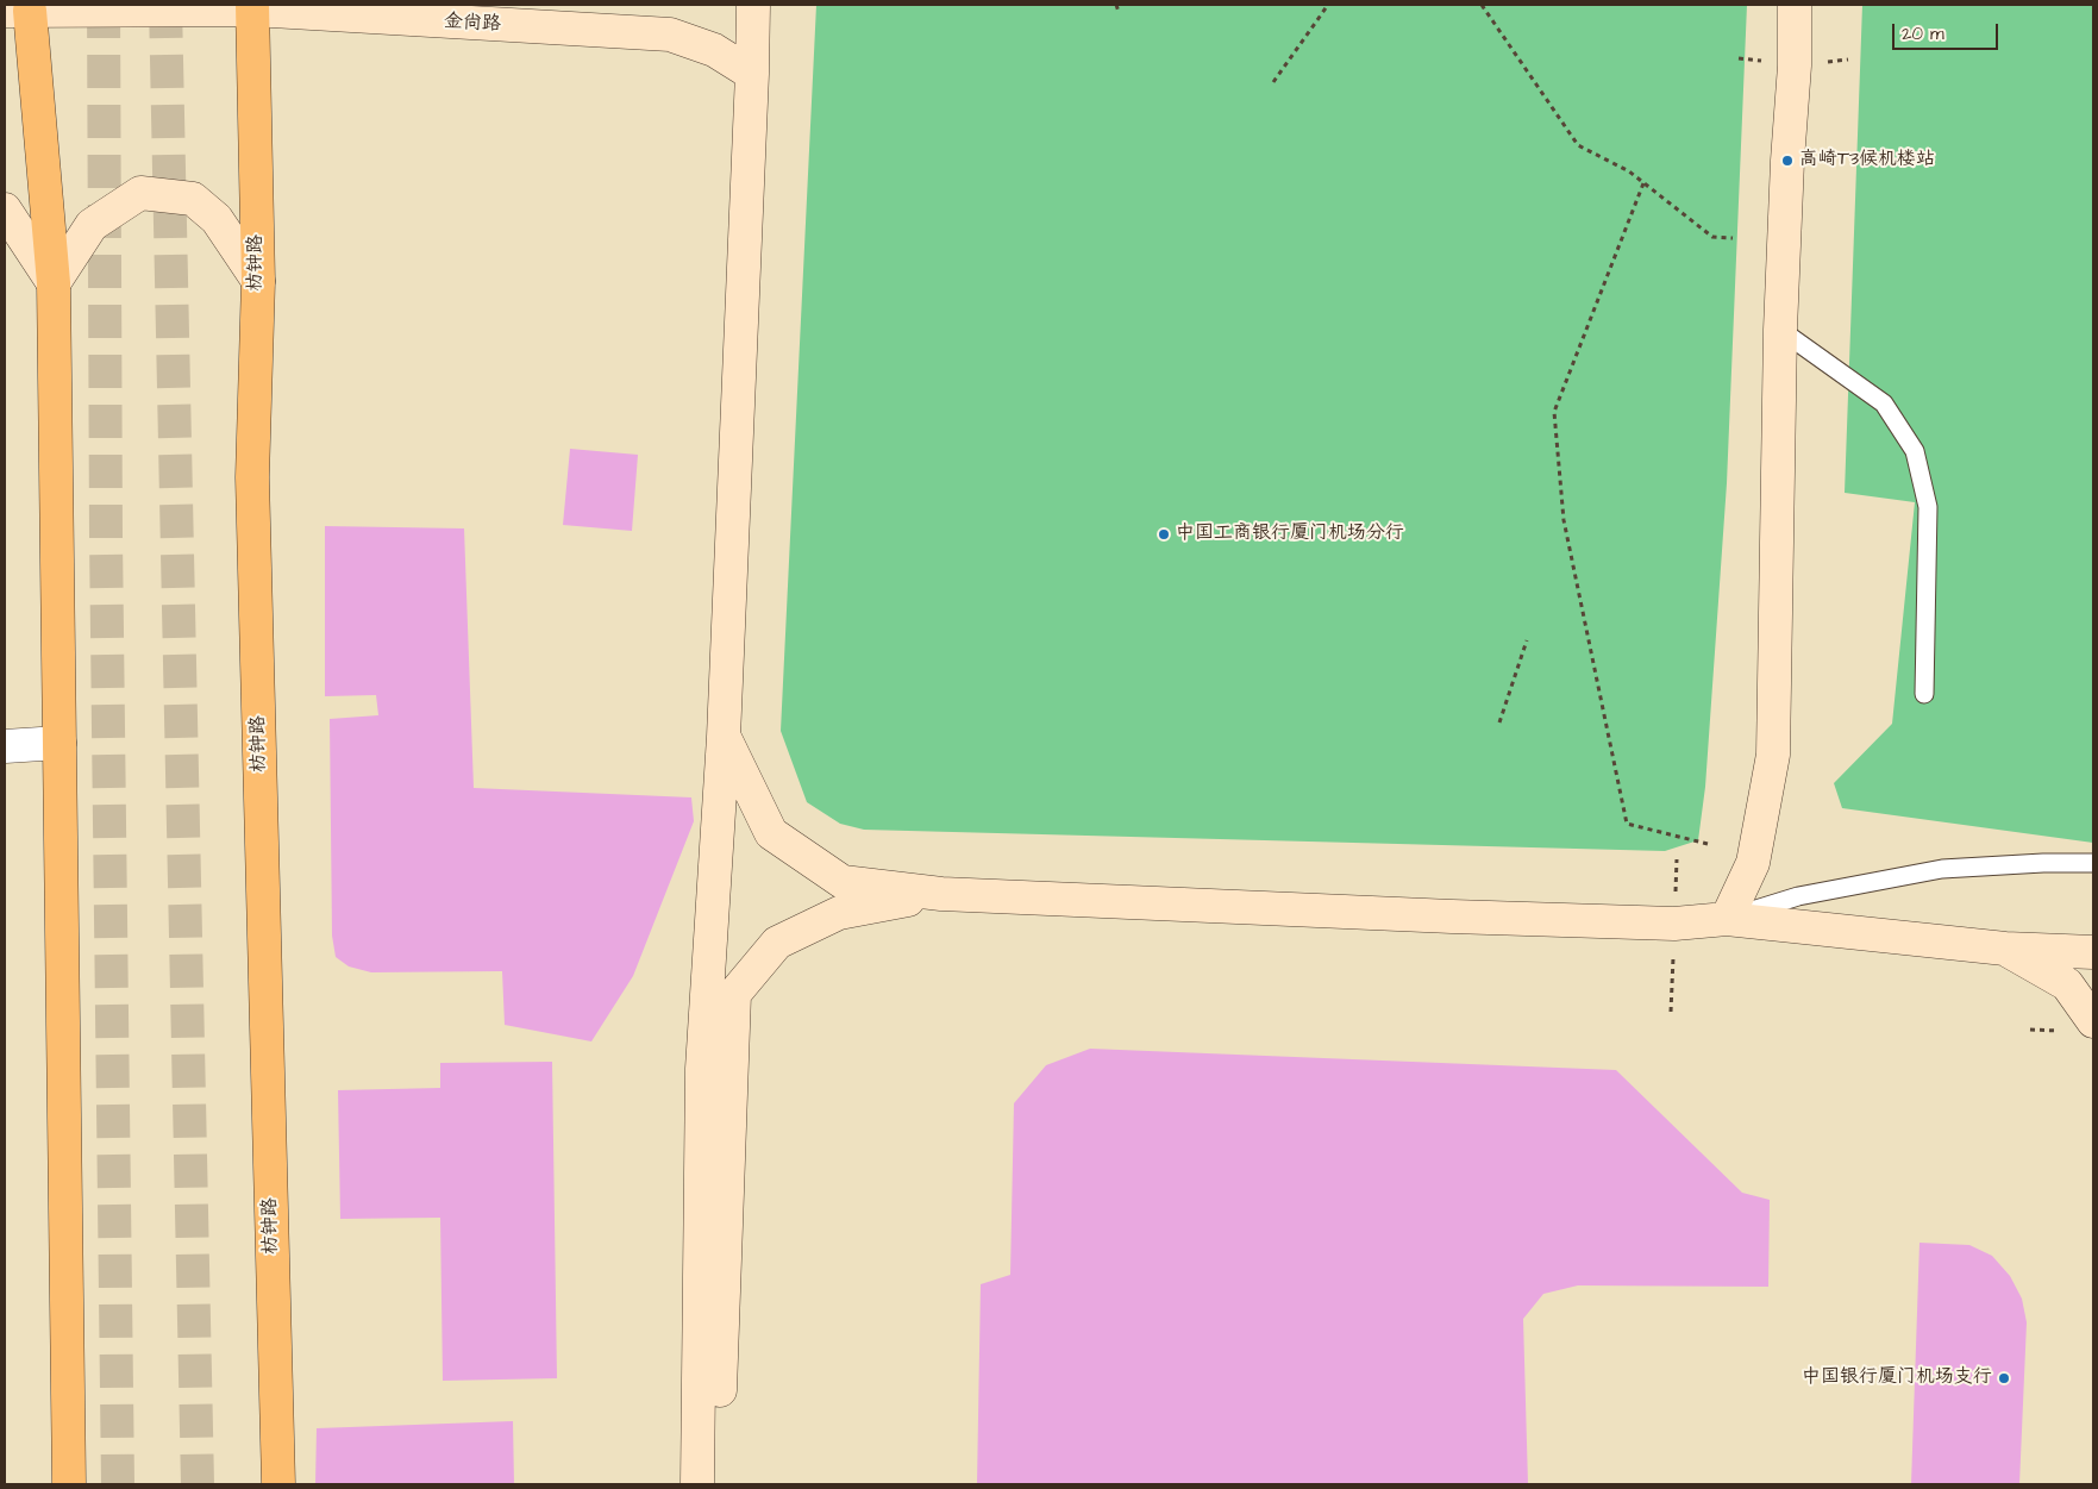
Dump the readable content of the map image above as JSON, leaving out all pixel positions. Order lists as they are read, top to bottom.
{
  "streets": {
    "highway": ["枋钟路"],
    "main road": ["金尚路"]
  },
  "crossings": [
    ["金尚路", "枋钟路"]
  ],
  "places": ["高崎T3候机楼站", "中国工商银行厦门机场分行", "中国银行厦门机场支行"],
  "scale_bar": "20 m"
}
